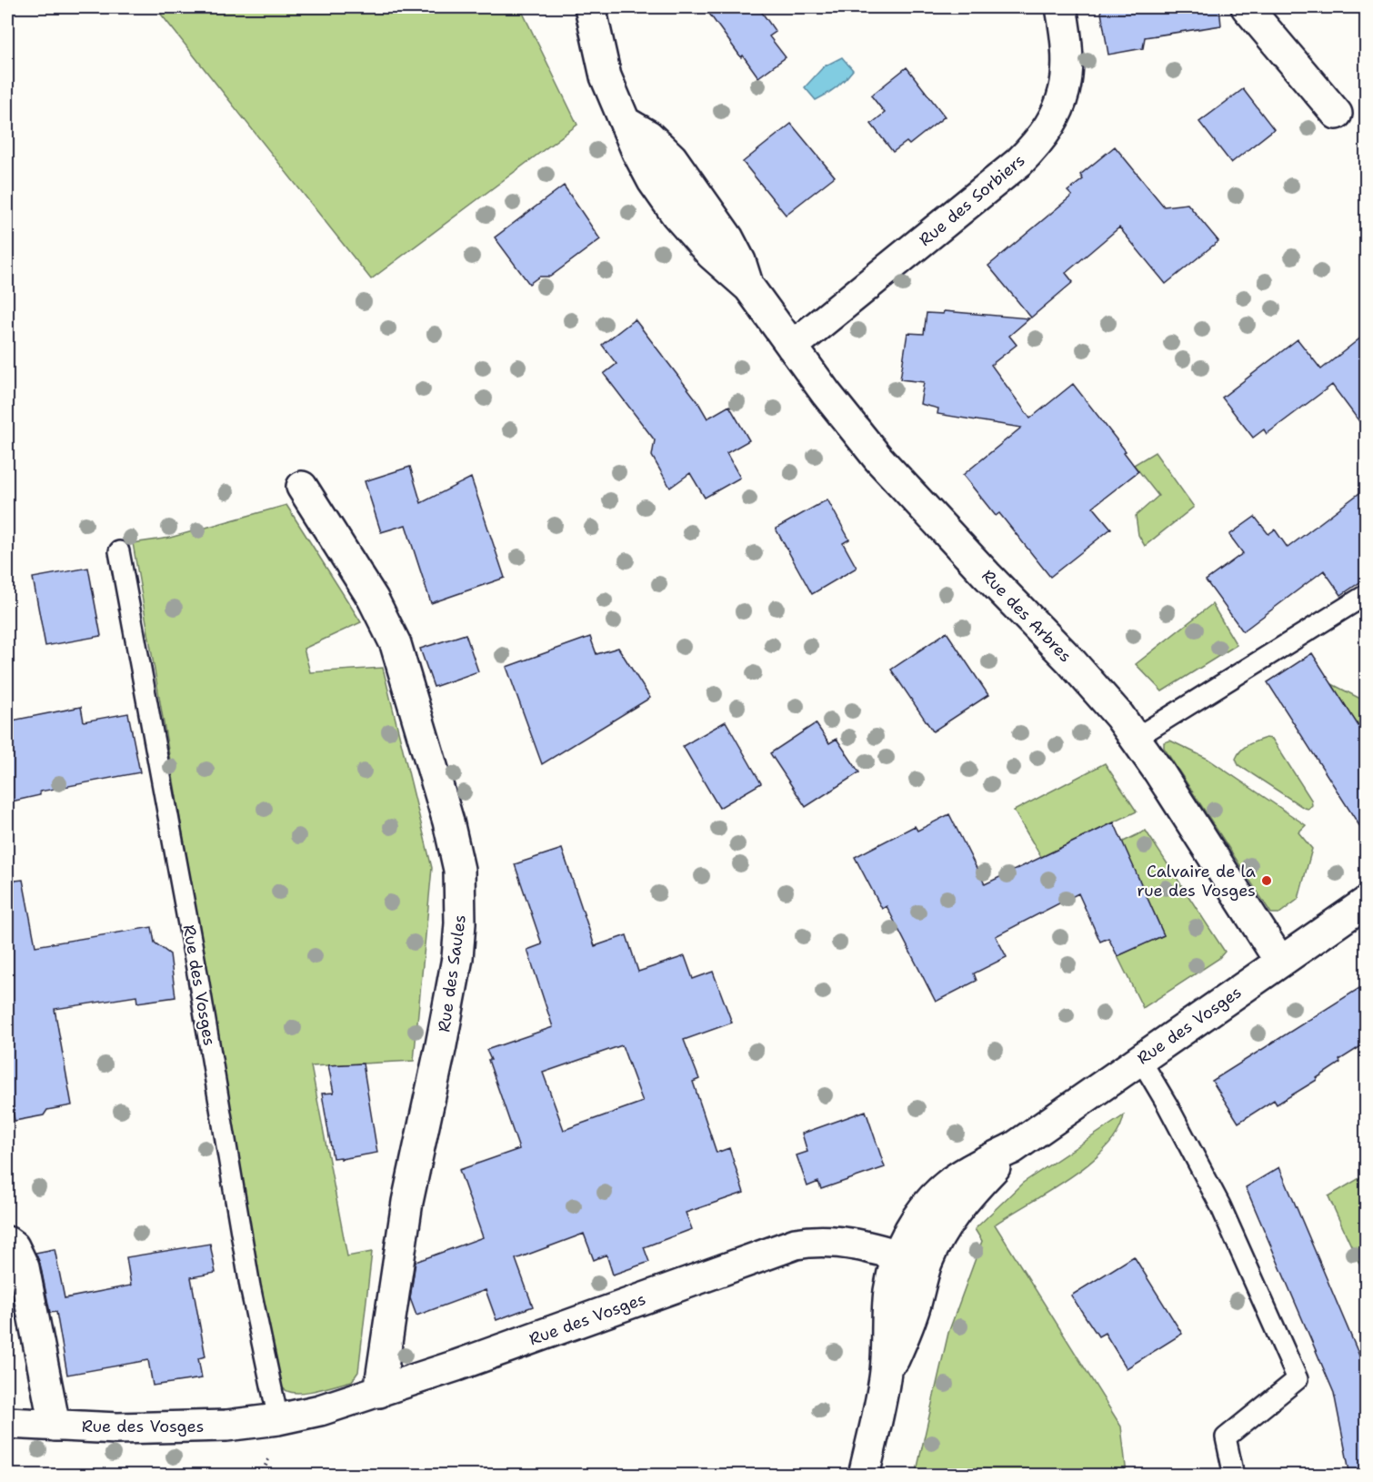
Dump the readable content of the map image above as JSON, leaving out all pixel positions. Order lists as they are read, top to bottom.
{
  "streets": {
    "street": [
      "Rue des Sorbiers",
      "Rue des Arbres",
      "Rue des Saules",
      "Rue des Vosges"
    ]
  },
  "crossings": [
    ["Rue des Sorbiers", "Rue des Arbres"],
    ["Rue des Arbres", "Rue des Vosges"],
    ["Rue des Saules", "Rue des Vosges"]
  ],
  "places": ["Calvaire de la rue des Vosges"]
}
